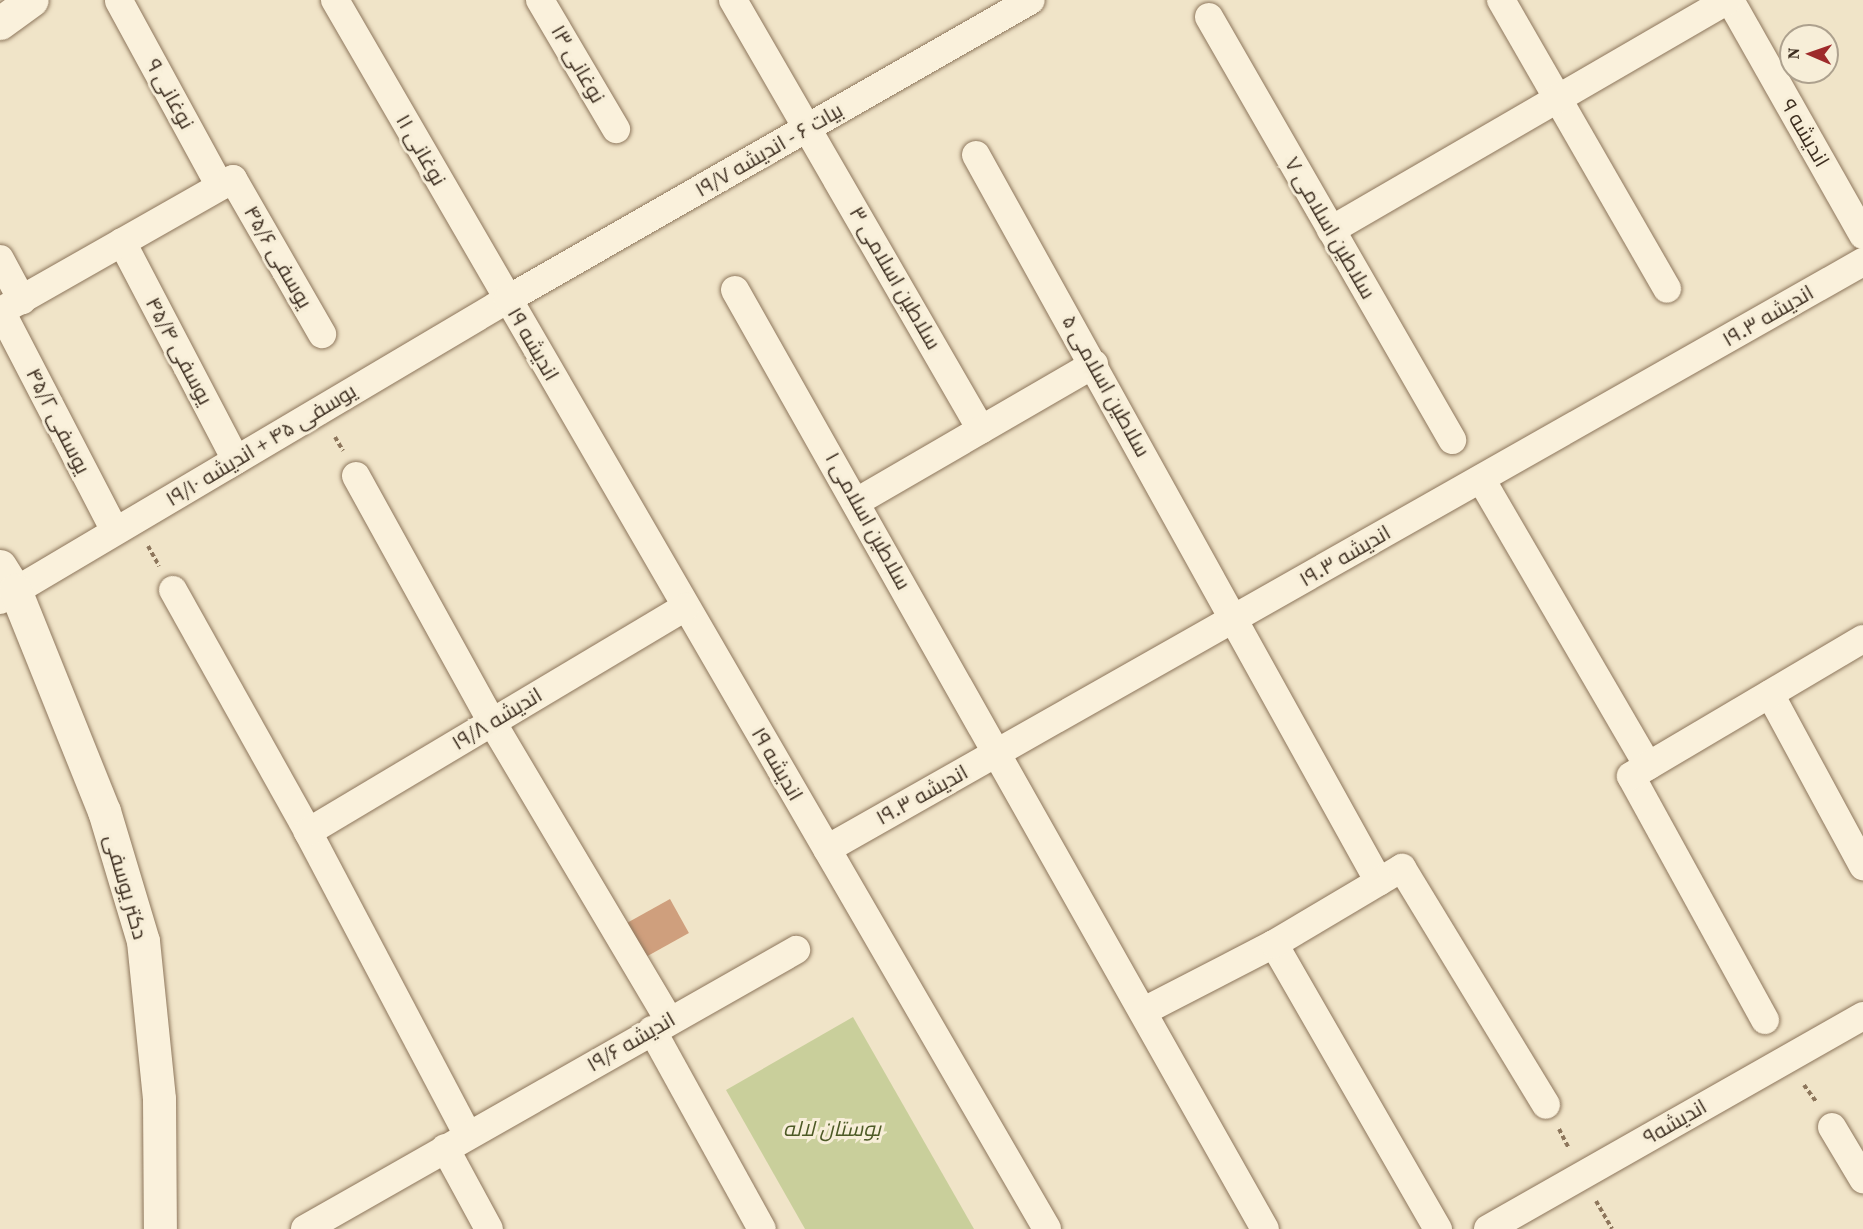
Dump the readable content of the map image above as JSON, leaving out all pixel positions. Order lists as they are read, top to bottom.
{
  "streets": {
    "street": [
      "نوغانی ۱۳",
      "نوغانی ۹",
      "اندیشه ۹",
      "نوغانی ۱۱",
      "بیات ۶ - اندیشه ۱۹/۷",
      "سلاطین اسلامی ۷",
      "یوسفی ۴۵/۶",
      "سلاطین اسلامی ۳",
      "اندیشه ۱۹.۳",
      "اندیشه ۱۹",
      "یوسفی ۴۵/۴",
      "سلاطین اسلامی ۵",
      "یوسفی ۴۵/۲",
      "یوسفی ۴۵ + اندیشه ۱۹/۱۰",
      "سلاطین اسلامی ۱",
      "اندیشه ۱۹/۸",
      "دکتر یوسفی",
      "اندیشه ۱۹/۶",
      "اندیشه۹"
    ]
  },
  "crossings": [
    ["نوغانی ۹", "یوسفی ۴۵/۶"],
    ["نوغانی ۱۱", "بیات ۶ - اندیشه ۱۹/۷"],
    ["نوغانی ۱۱", "اندیشه ۱۹"],
    ["نوغانی ۱۱", "یوسفی ۴۵ + اندیشه ۱۹/۱۰"],
    ["بیات ۶ - اندیشه ۱۹/۷", "سلاطین اسلامی ۳"],
    ["بیات ۶ - اندیشه ۱۹/۷", "اندیشه ۱۹"],
    ["بیات ۶ - اندیشه ۱۹/۷", "یوسفی ۴۵ + اندیشه ۱۹/۱۰"],
    ["اندیشه ۱۹.۳", "اندیشه ۱۹"],
    ["اندیشه ۱۹.۳", "سلاطین اسلامی ۵"],
    ["اندیشه ۱۹.۳", "سلاطین اسلامی ۱"],
    ["اندیشه ۱۹", "یوسفی ۴۵ + اندیشه ۱۹/۱۰"],
    ["اندیشه ۱۹", "اندیشه ۱۹/۸"],
    ["یوسفی ۴۵/۴", "یوسفی ۴۵ + اندیشه ۱۹/۱۰"],
    ["یوسفی ۴۵/۲", "یوسفی ۴۵ + اندیشه ۱۹/۱۰"],
    ["یوسفی ۴۵ + اندیشه ۱۹/۱۰", "دکتر یوسفی"]
  ],
  "parks": ["بوستان لاله"],
  "north": "left"
}
